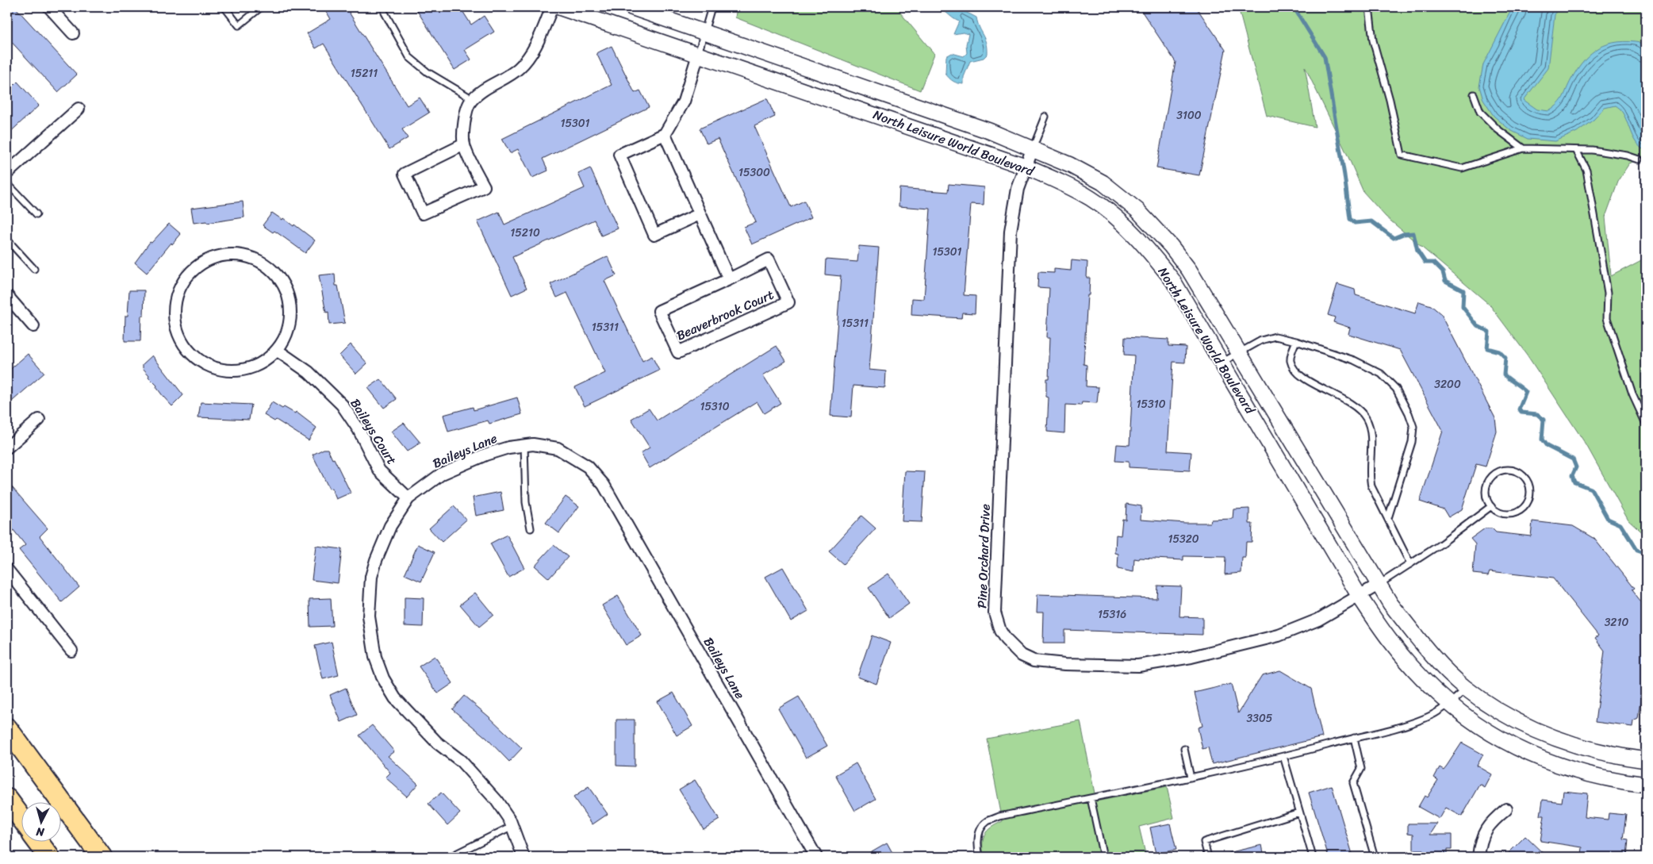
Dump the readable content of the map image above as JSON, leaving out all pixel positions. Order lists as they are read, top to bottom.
{
  "streets": {
    "street": [
      "North Leisure World Boulevard",
      "Beaverbrook Court",
      "Baileys Court",
      "Baileys Lane",
      "Pine Orchard Drive"
    ]
  },
  "crossings": [
    ["North Leisure World Boulevard", "Pine Orchard Drive"],
    ["Baileys Court", "Baileys Lane"]
  ],
  "house_numbers": [
    "15211",
    "3100",
    "15301",
    "15300",
    "15210",
    "15301",
    "15311",
    "15311",
    "3200",
    "15310",
    "15310",
    "15320",
    "15316",
    "3210",
    "3305"
  ],
  "north": "bottom"
}
